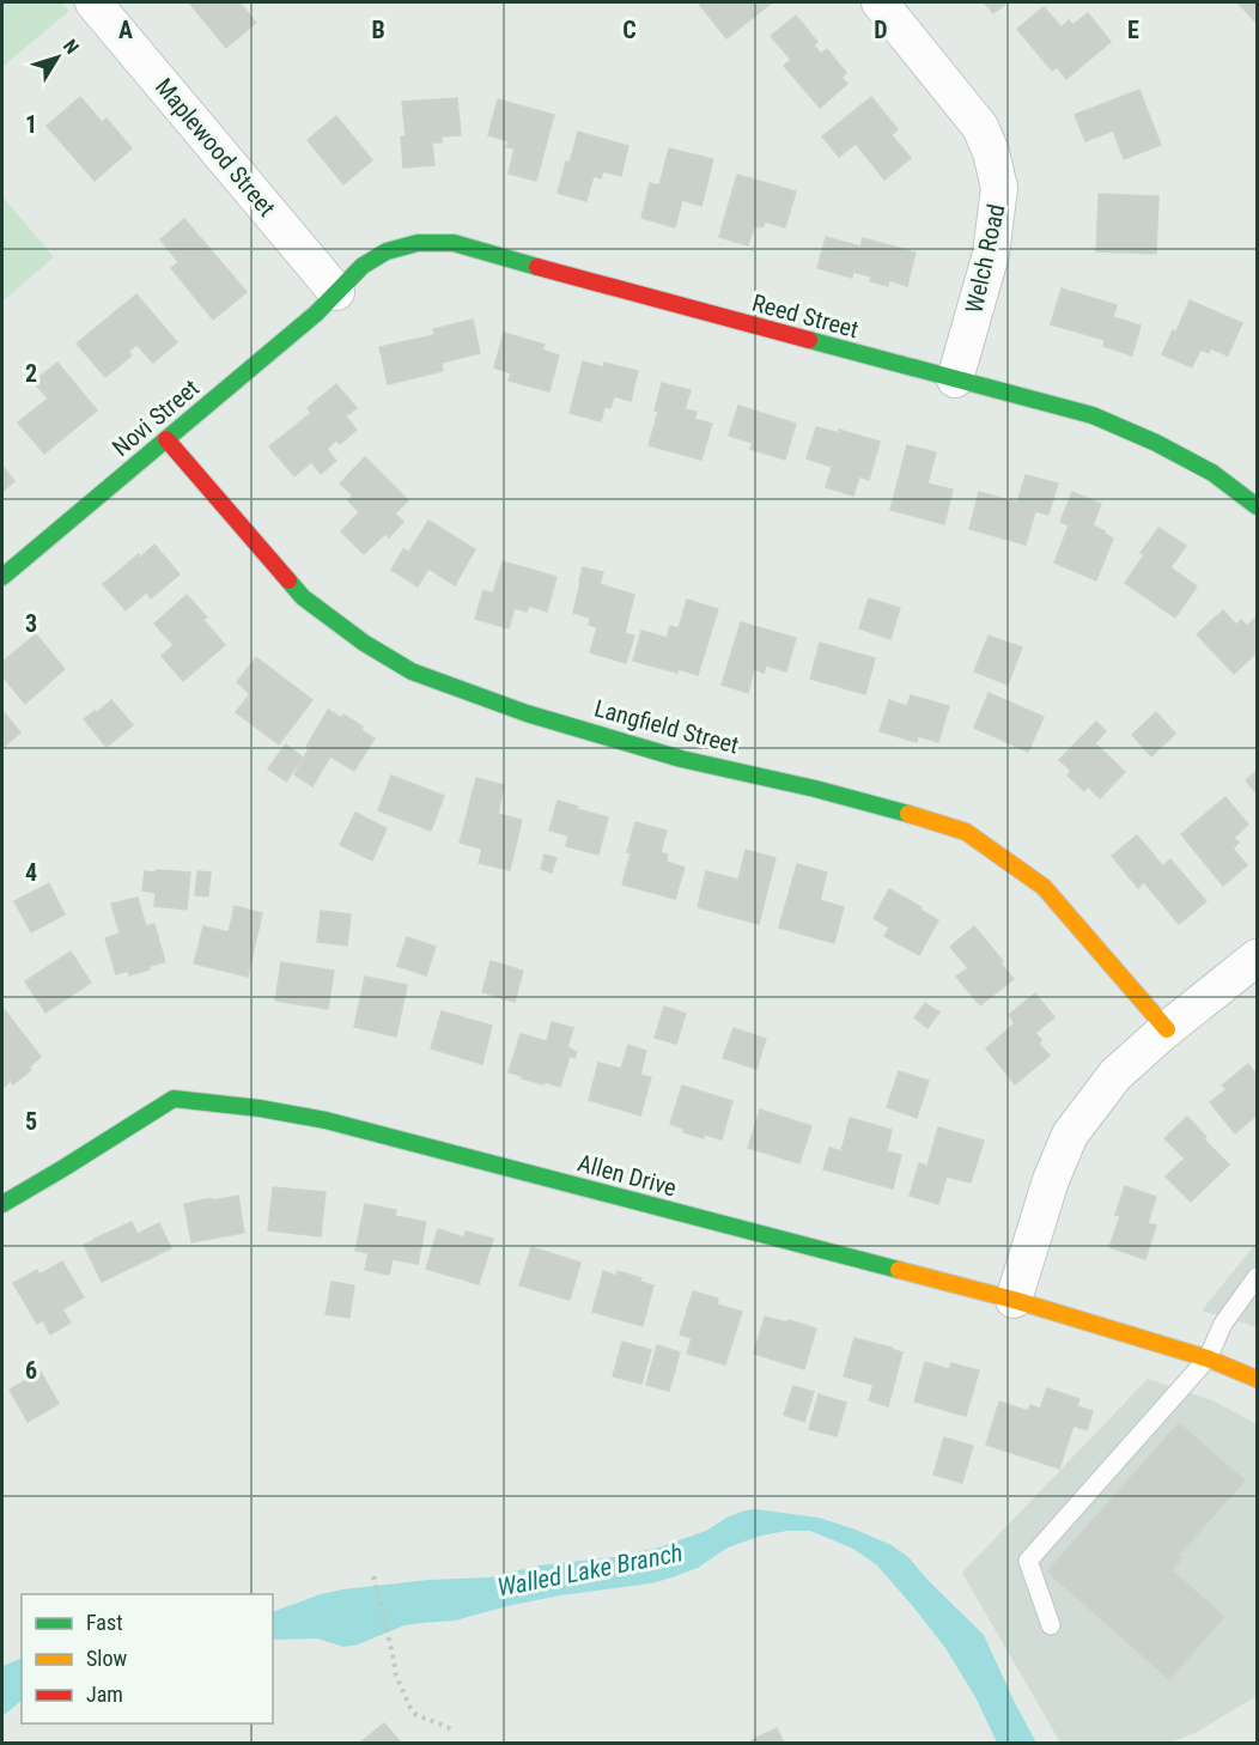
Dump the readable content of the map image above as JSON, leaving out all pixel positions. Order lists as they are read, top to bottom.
{
  "streets": {
    "street": [
      "Maplewood Street",
      "Welch Road",
      "Reed Street",
      "Novi Street",
      "Langfield Street",
      "Allen Drive"
    ]
  },
  "crossings": [
    ["Maplewood Street", "Reed Street"],
    ["Maplewood Street", "Novi Street"],
    ["Welch Road", "Reed Street"],
    ["Reed Street", "Novi Street"],
    ["Novi Street", "Langfield Street"]
  ],
  "water": ["Walled Lake Branch"],
  "legend": ["Fast", "Slow", "Jam"],
  "north": "top right",
  "grid": {
    "columns": [
      "A",
      "B",
      "C",
      "D",
      "E"
    ],
    "rows": [
      "1",
      "2",
      "3",
      "4",
      "5",
      "6"
    ]
  }
}
